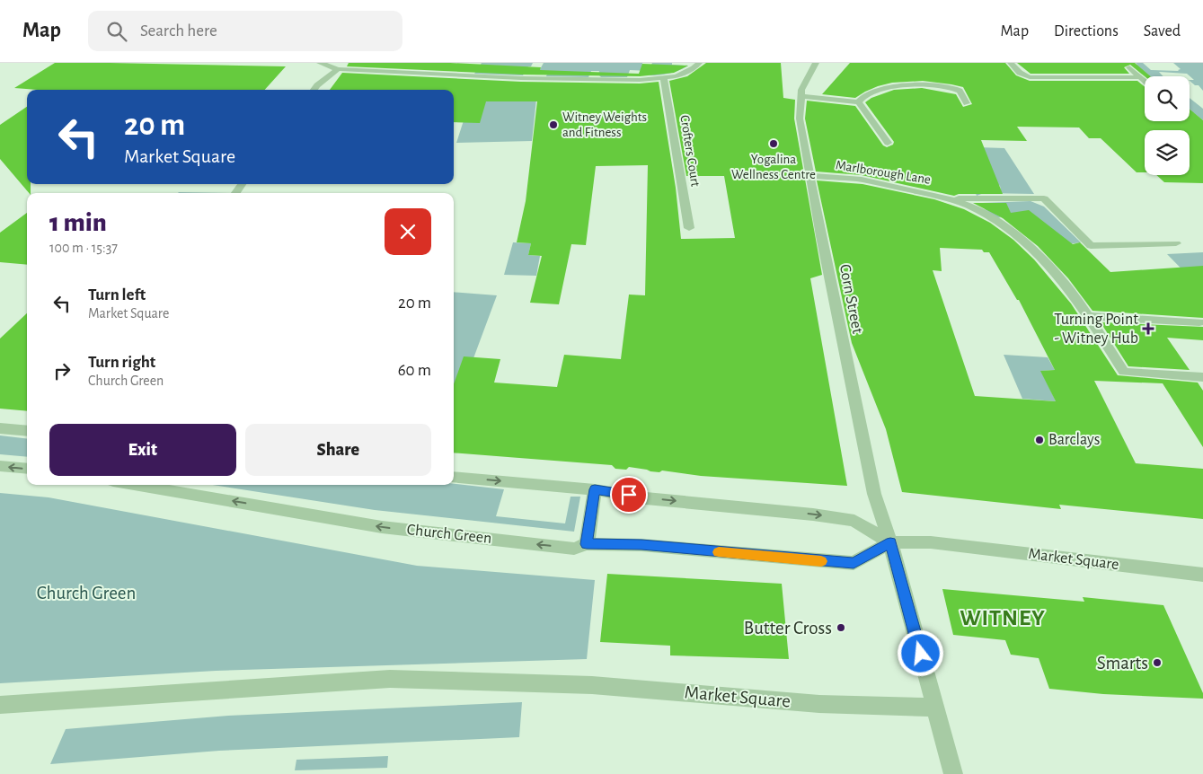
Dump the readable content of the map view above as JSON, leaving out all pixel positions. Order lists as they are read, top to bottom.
{
  "streets": {
    "street": [
      "Crofters Court",
      "Marlborough Lane",
      "Corn Street",
      "Church Green",
      "Market Square"
    ]
  },
  "crossings": [
    ["Marlborough Lane", "Corn Street"],
    ["Corn Street", "Market Square"],
    ["Church Green", "Market Square"]
  ],
  "one_way": ["Church Green"],
  "districts": ["WITNEY"],
  "parks": ["Church Green"],
  "places": {
    "other": [
      "Witney Weights and Fitness",
      "Yogalina Wellness Centre",
      "Barclays",
      "Butter Cross",
      "Smarts"
    ],
    "health": ["Turning Point - Witney Hub"]
  },
  "page": {
    "header": "Map",
    "search": "Search here",
    "nav": ["Map", "Directions", "Saved"],
    "turn": ["20 m", "Market Square"],
    "heading": ["1 min", "100 m · 15:37"],
    "list": [
      {
        "name": "Turn left",
        "note": "Market Square",
        "value": "20 m"
      },
      {
        "name": "Turn right",
        "note": "Church Green",
        "value": "60 m"
      }
    ],
    "buttons": ["Exit", "Share"]
  }
}
